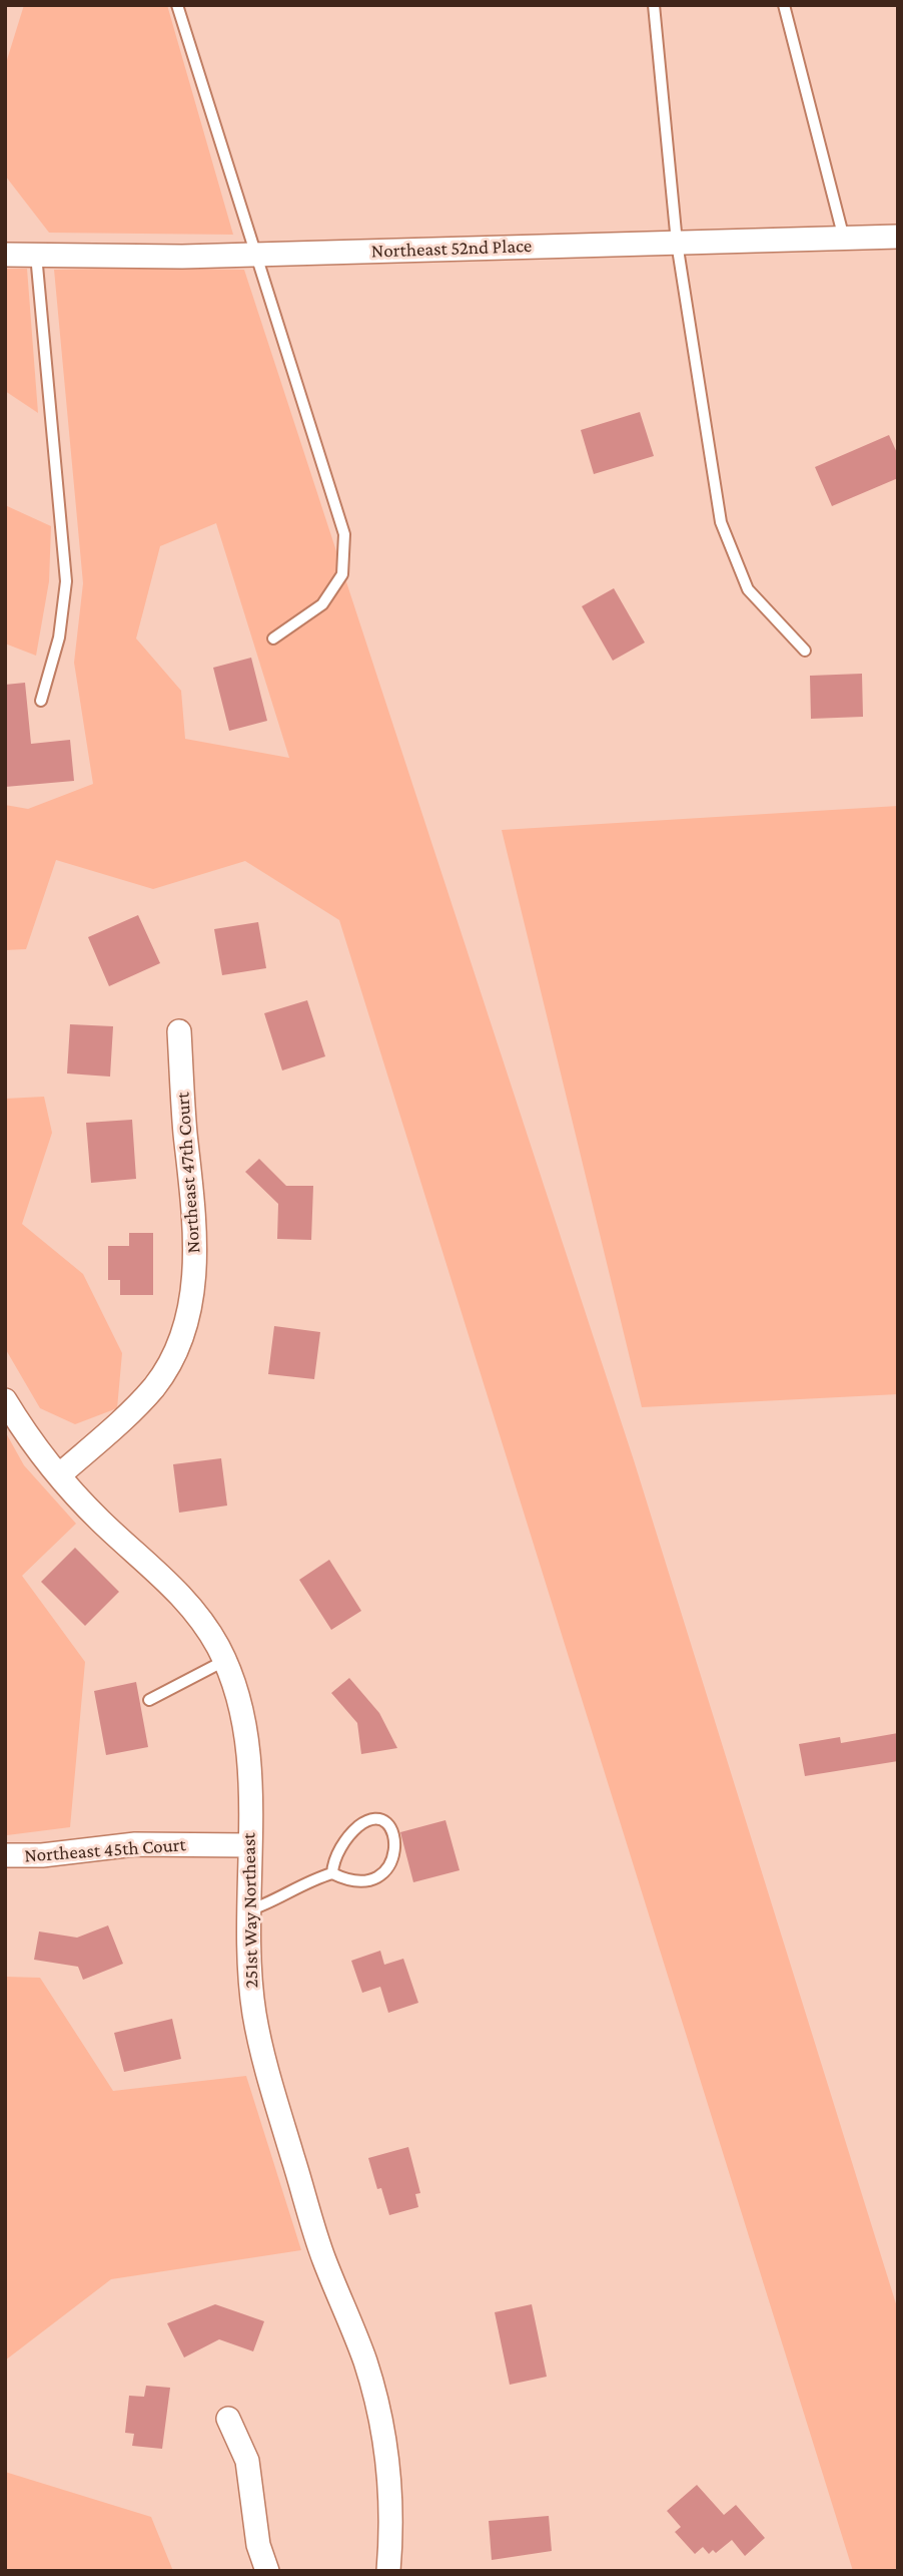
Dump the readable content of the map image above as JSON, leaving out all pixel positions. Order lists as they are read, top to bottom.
{
  "streets": {
    "street": [
      "Northeast 52nd Place",
      "Northeast 47th Court",
      "Northeast 45th Court",
      "251st Way Northeast"
    ]
  },
  "crossings": [
    ["Northeast 47th Court", "251st Way Northeast"],
    ["Northeast 45th Court", "251st Way Northeast"]
  ]
}
